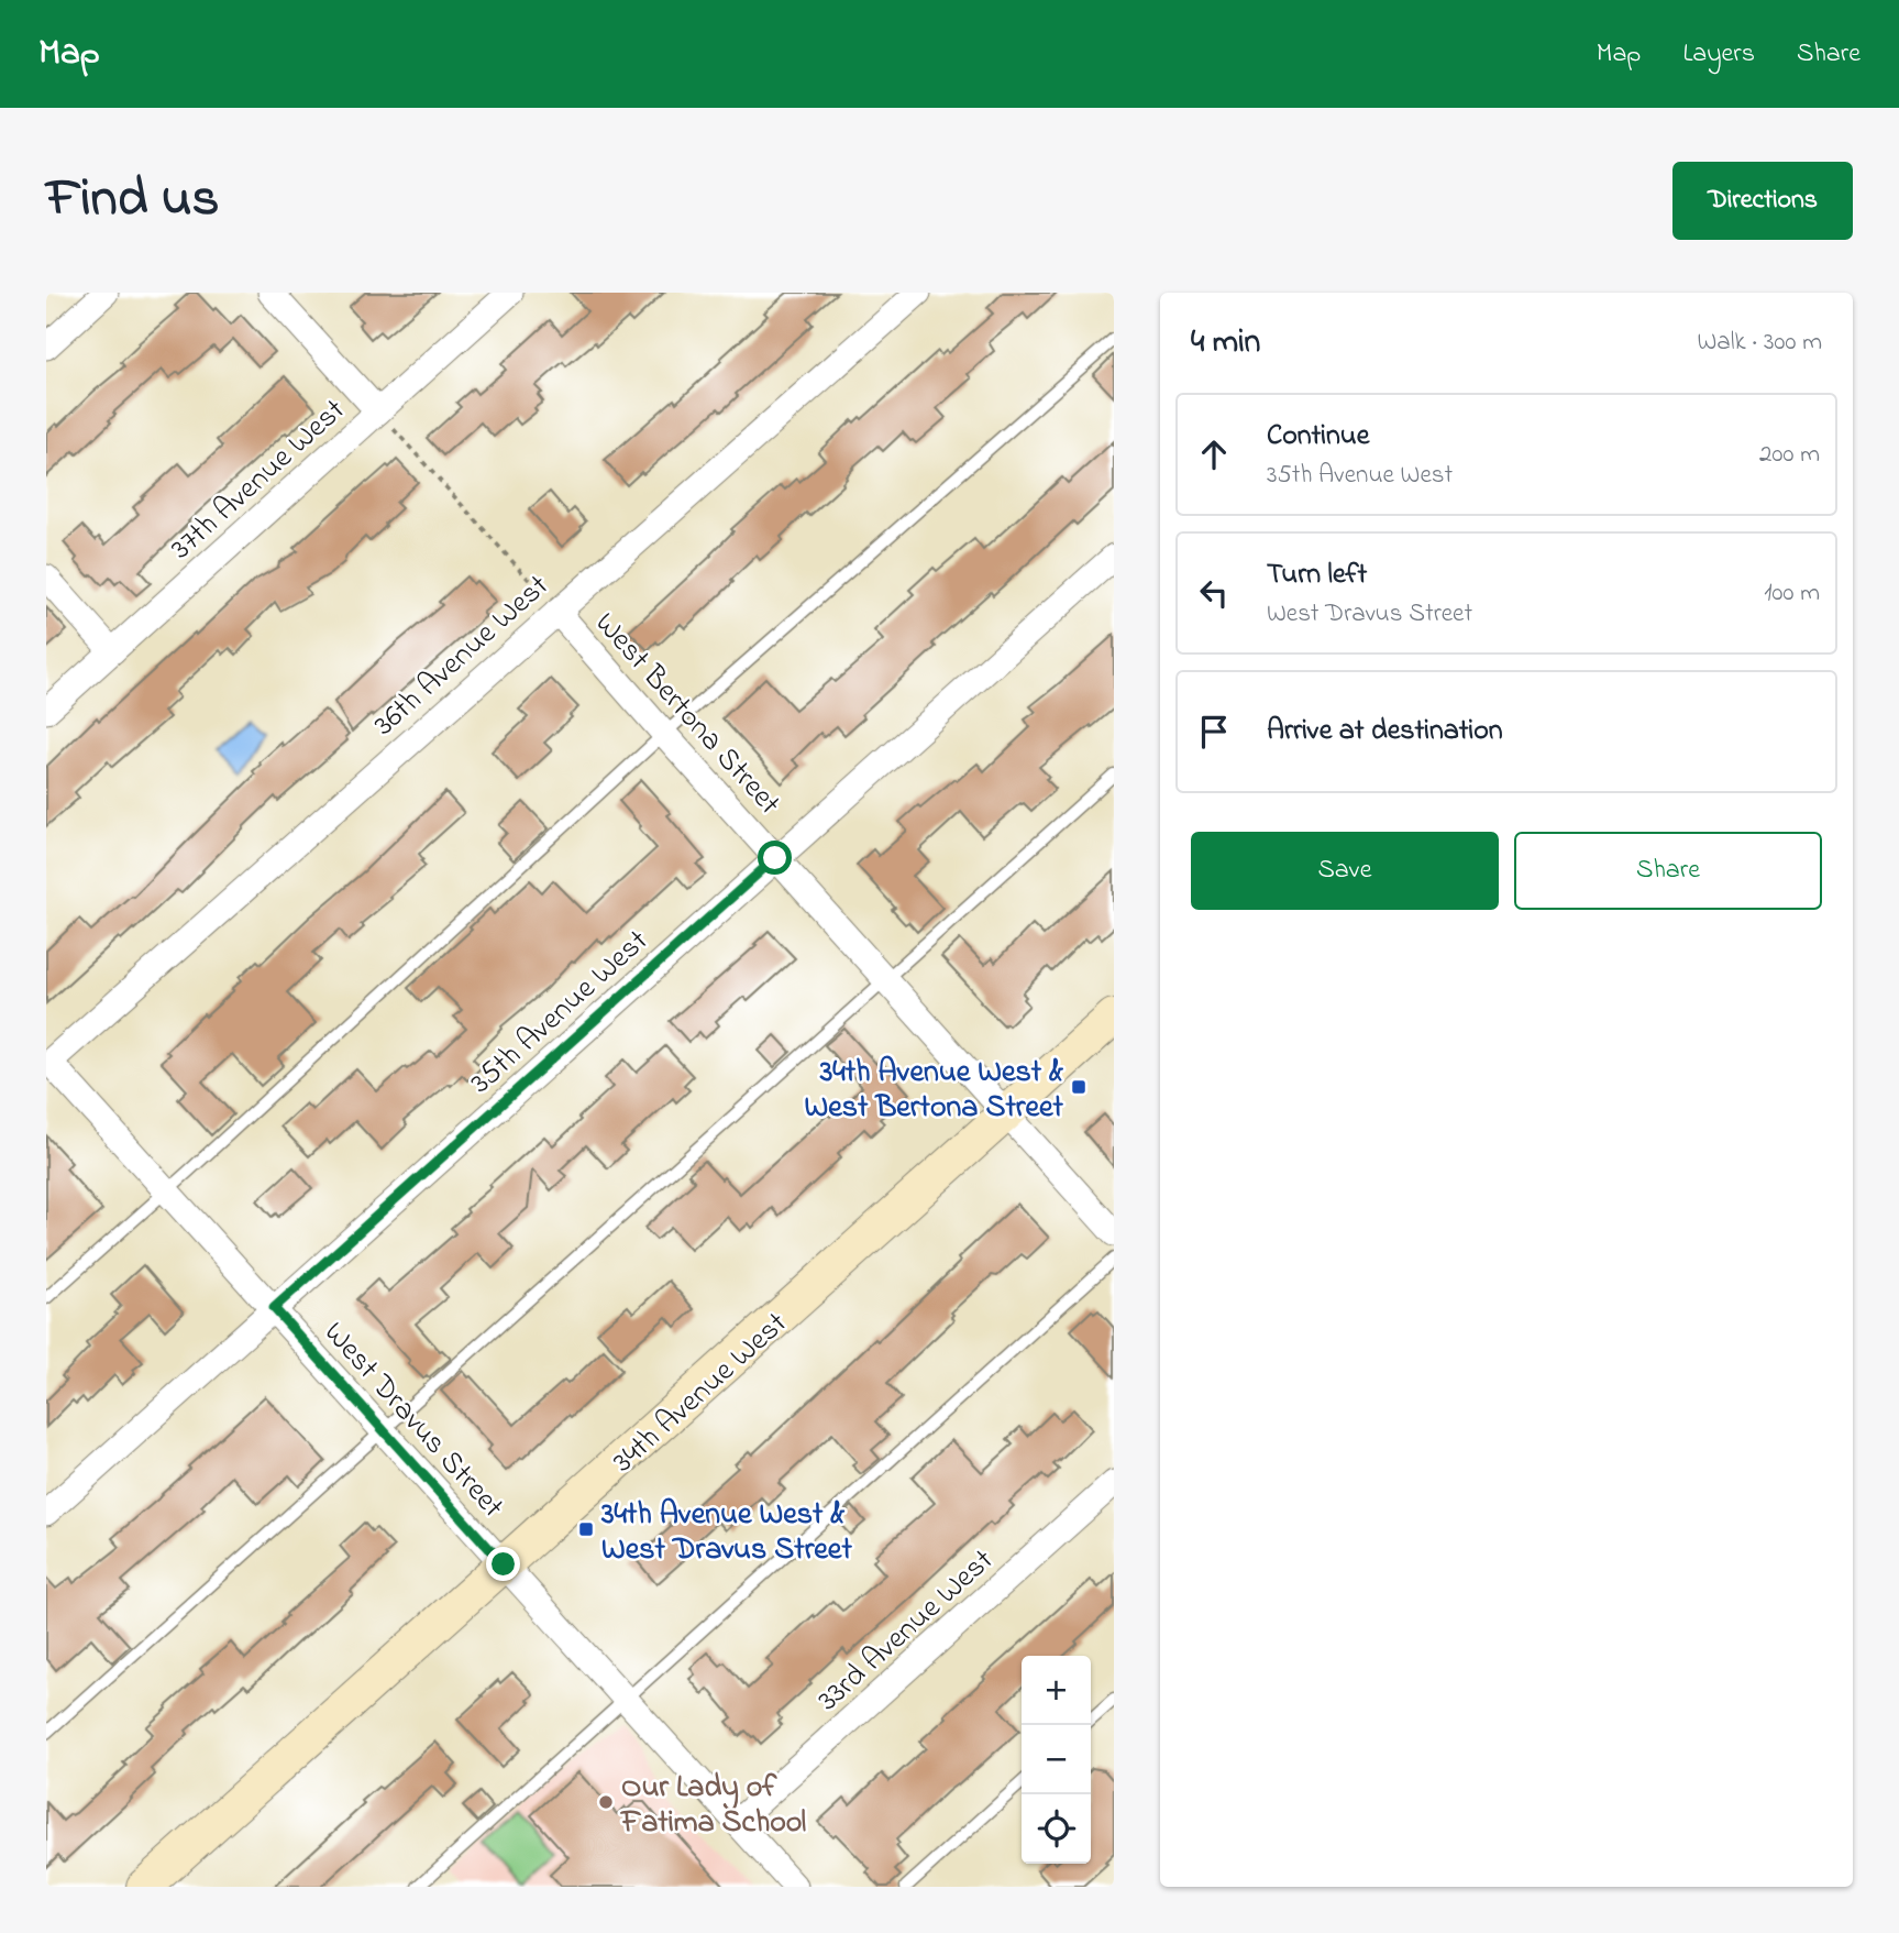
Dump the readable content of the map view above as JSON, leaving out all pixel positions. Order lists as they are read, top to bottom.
{
  "streets": {
    "street": [
      "37th Avenue West",
      "36th Avenue West",
      "West Bertona Street",
      "35th Avenue West",
      "34th Avenue West",
      "West Dravus Street",
      "33rd Avenue West"
    ]
  },
  "crossings": [
    ["36th Avenue West", "West Bertona Street"],
    ["36th Avenue West", "West Dravus Street"],
    ["West Bertona Street", "35th Avenue West"],
    ["West Bertona Street", "34th Avenue West"],
    ["35th Avenue West", "West Dravus Street"],
    ["34th Avenue West", "West Dravus Street"],
    ["West Dravus Street", "33rd Avenue West"]
  ],
  "places": {
    "transit": ["34th Avenue West & West Bertona Street", "34th Avenue West & West Dravus Street"],
    "other": ["Our Lady of Fatima School"]
  },
  "page": {
    "header": "Map",
    "nav": ["Map", "Layers", "Share"],
    "title": "Find us",
    "buttons": [
      "Directions",
      ["Save", "Share"]
    ],
    "heading": ["4 min", "Walk · 300 m"],
    "list": [
      ["Continue", "35th Avenue West", "200 m"],
      ["Turn left", "West Dravus Street", "100 m"],
      "Arrive at destination"
    ],
    "map_buttons": ["+", "−"]
  }
}
